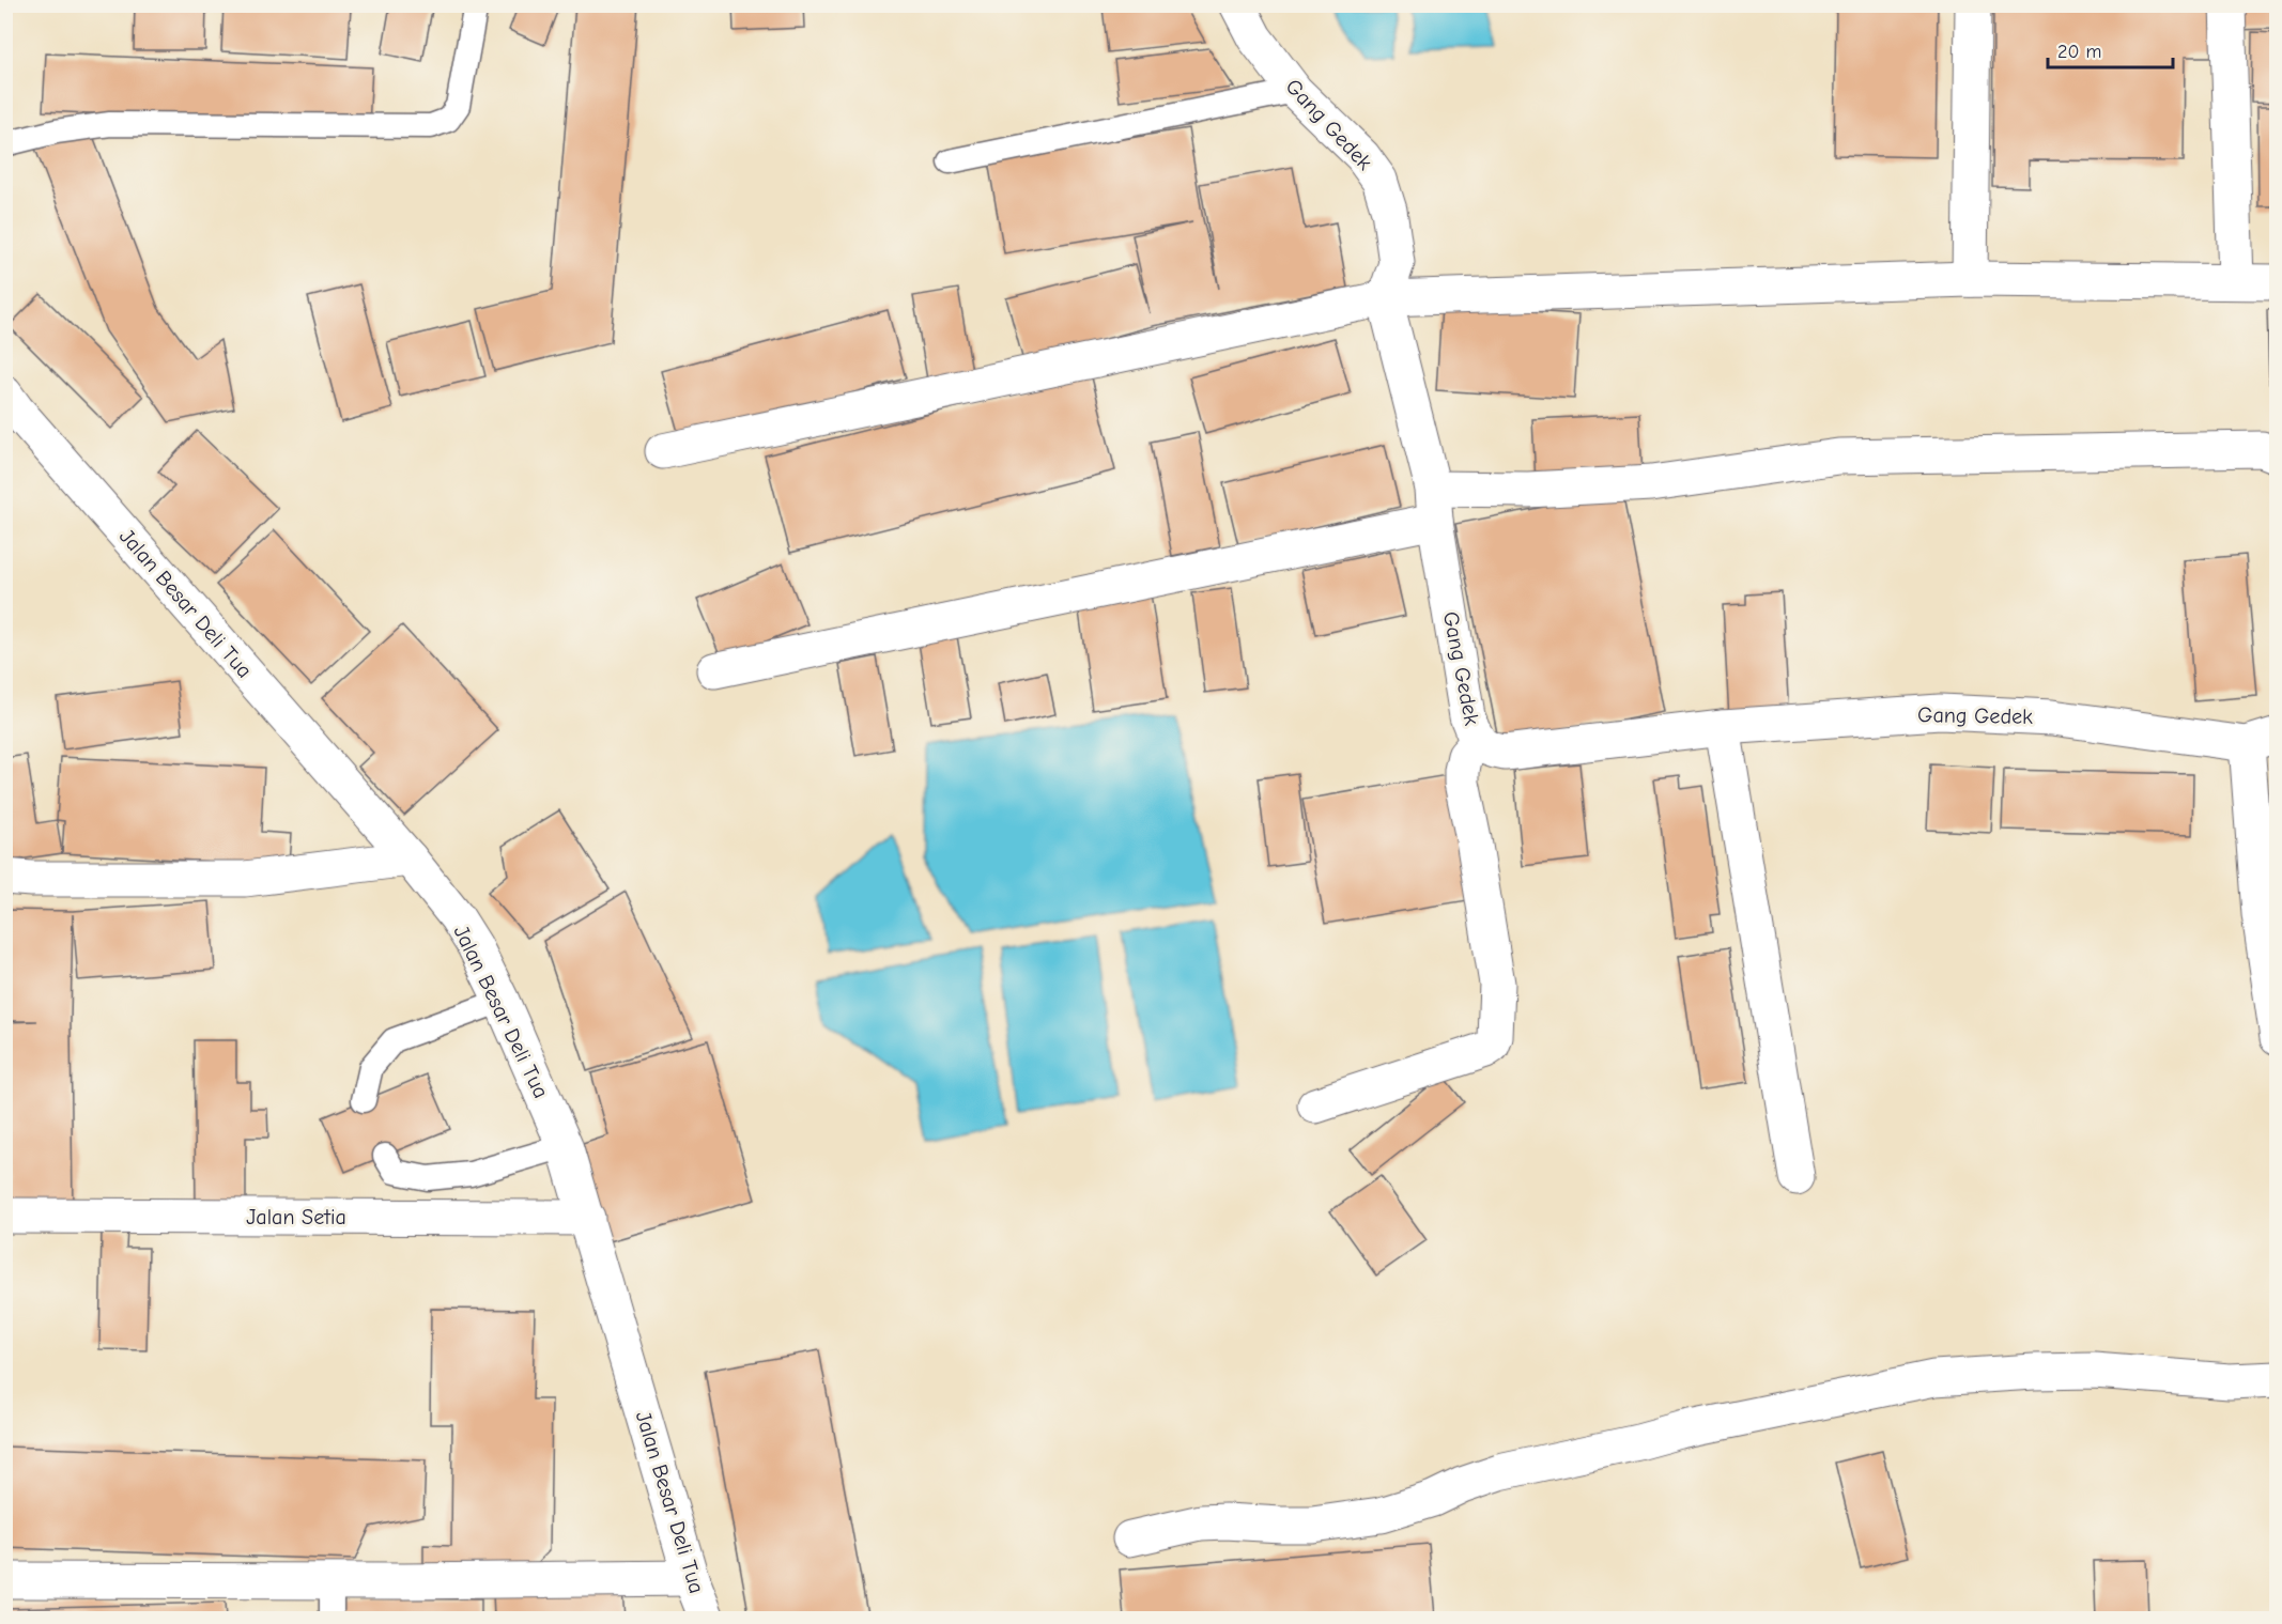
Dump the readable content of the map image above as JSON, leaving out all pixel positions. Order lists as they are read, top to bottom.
{
  "streets": {
    "street": ["Gang Gedek", "Jalan Besar Deli Tua", "Jalan Setia"]
  },
  "crossings": [
    ["Jalan Besar Deli Tua", "Jalan Setia"]
  ],
  "scale_bar": "20 m"
}
